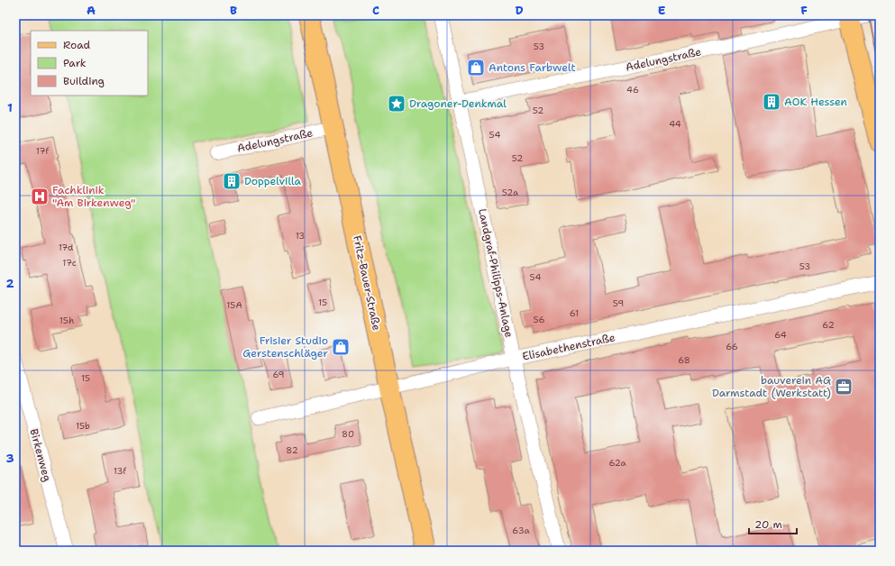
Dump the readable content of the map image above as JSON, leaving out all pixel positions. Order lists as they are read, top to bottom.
{
  "streets": {
    "main road": ["Fritz-Bauer-Straße"],
    "street": [
      "Adelungstraße",
      "Landgraf-Philipps-Anlage",
      "Elisabethenstraße",
      "Birkenweg"
    ]
  },
  "crossings": [
    ["Adelungstraße", "Landgraf-Philipps-Anlage"],
    ["Adelungstraße", "Fritz-Bauer-Straße"],
    ["Landgraf-Philipps-Anlage", "Elisabethenstraße"],
    ["Fritz-Bauer-Straße", "Elisabethenstraße"]
  ],
  "places": {
    "shop": ["Antons Farbwelt", "Frisier Studio Gerstenschläger"],
    "building": ["AOK Hessen", "Doppelvilla"],
    "place": ["Dragoner-Denkmal"],
    "hospital": ["Fachklinik \"Am Birkenweg\""],
    "office": ["bauverein AG Darmstadt (Werkstatt)"]
  },
  "house_numbers": [
    "53",
    "46",
    "52",
    "44",
    "54",
    "17f",
    "52",
    "52a",
    "13",
    "17d",
    "17c",
    "53",
    "54",
    "15",
    "59",
    "15A",
    "61",
    "56",
    "15h",
    "62",
    "64",
    "66",
    "68",
    "69",
    "15",
    "15b",
    "80",
    "82",
    "62a",
    "13f",
    "63a"
  ],
  "legend": ["Road", "Park", "Building"],
  "scale_bar": "20 m",
  "grid": {
    "columns": [
      "A",
      "B",
      "C",
      "D",
      "E",
      "F"
    ],
    "rows": ["1", "2", "3"]
  }
}
